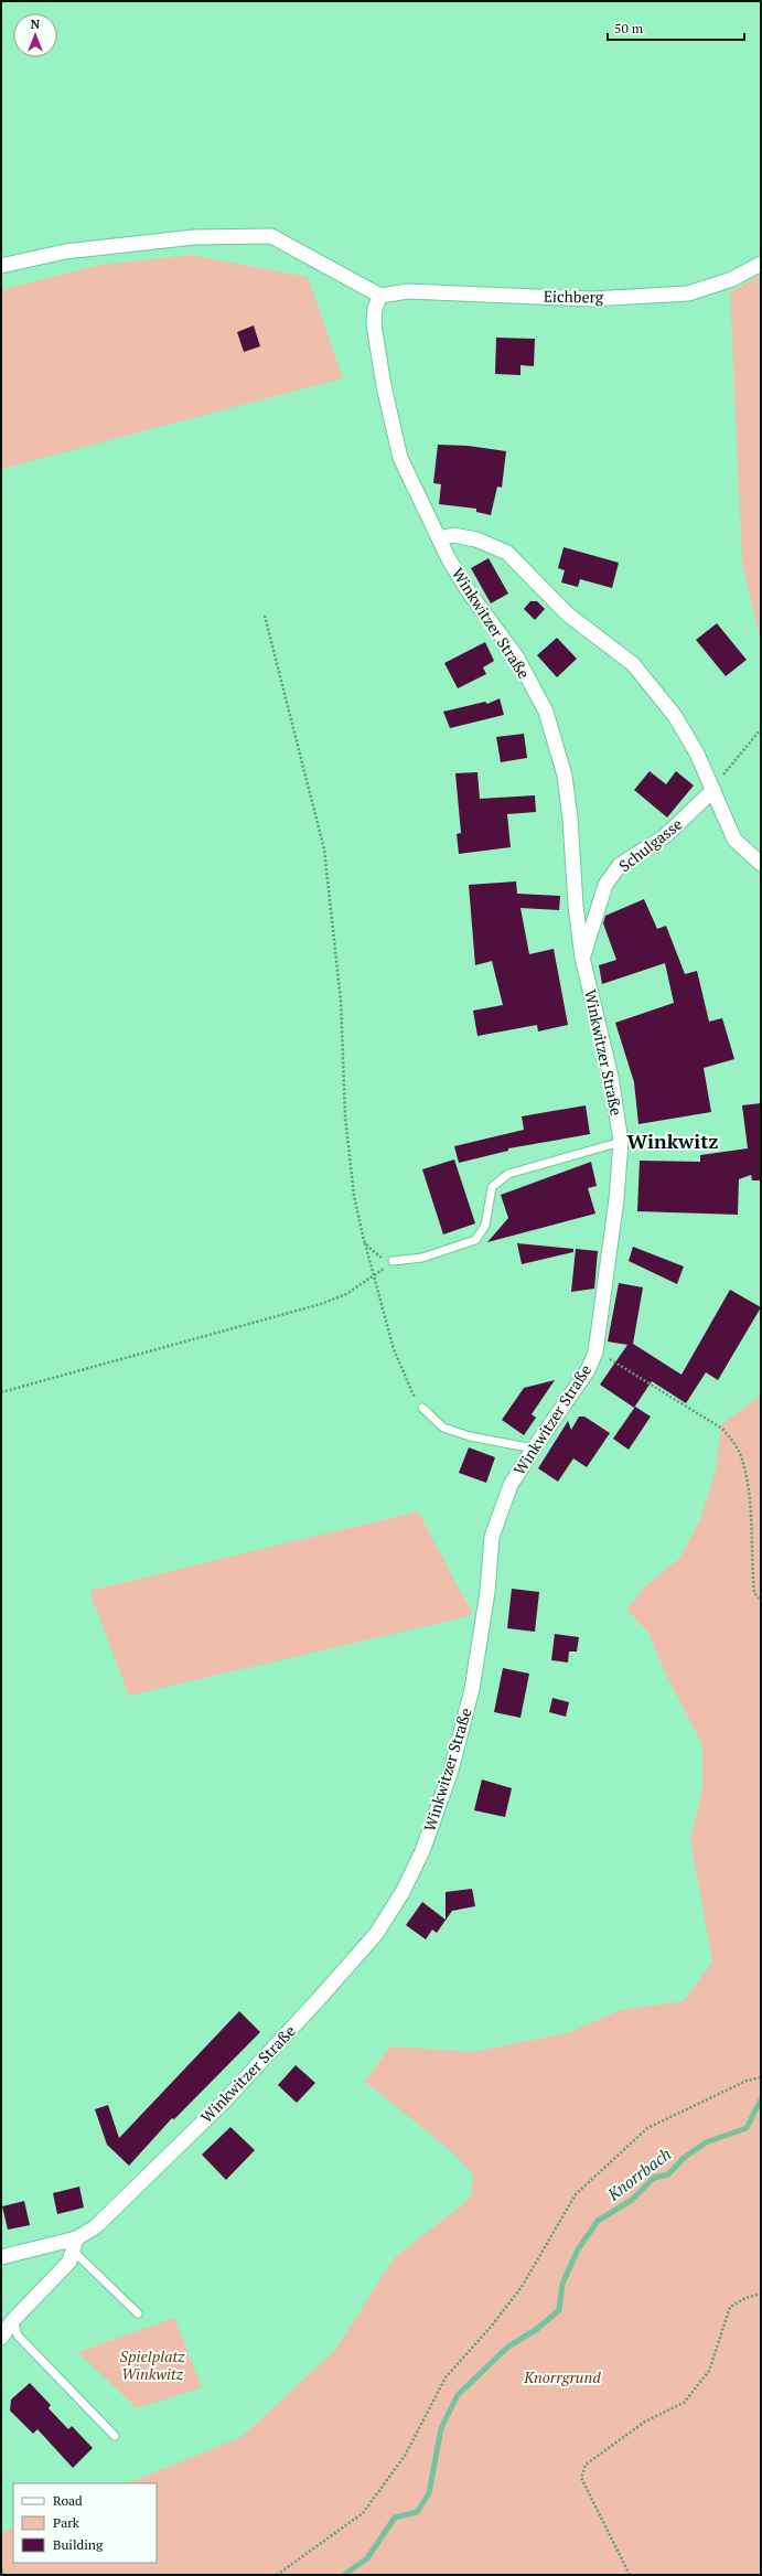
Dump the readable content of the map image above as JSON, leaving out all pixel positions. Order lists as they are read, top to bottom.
{
  "streets": {
    "street": ["Eichberg", "Winkwitzer Straße", "Schulgasse"]
  },
  "crossings": [
    ["Eichberg", "Winkwitzer Straße"],
    ["Winkwitzer Straße", "Schulgasse"]
  ],
  "districts": ["Winkwitz"],
  "water": ["Knorrbach"],
  "parks": ["Spielplatz Winkwitz", "Knorrgrund"],
  "legend": ["Road", "Park", "Building"],
  "scale_bar": "50 m",
  "north": "top"
}
